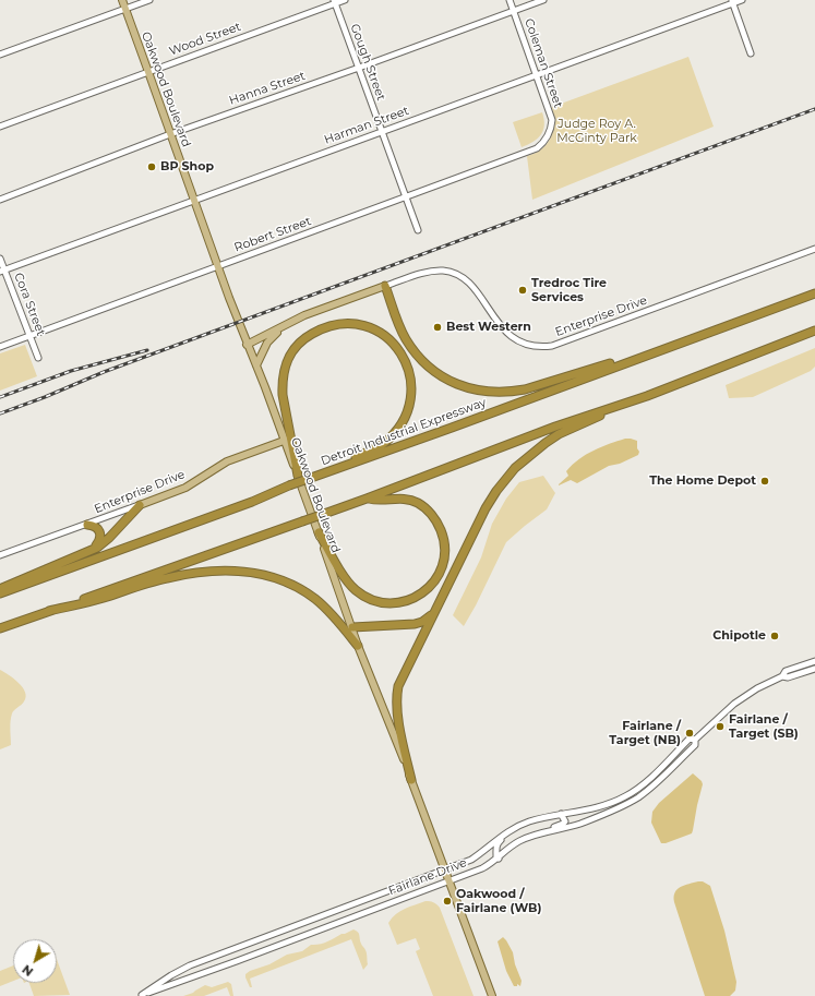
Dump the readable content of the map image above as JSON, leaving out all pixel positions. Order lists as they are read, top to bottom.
{
  "streets": {
    "highway": ["Detroit Industrial Expressway"],
    "main road": ["Oakwood Boulevard", "Enterprise Drive"],
    "street": [
      "Wood Street",
      "Gough Street",
      "Coleman Street",
      "Hanna Street",
      "Harman Street",
      "Robert Street",
      "Cora Street",
      "Fairlane Drive"
    ]
  },
  "crossings": [
    ["Wood Street", "Gough Street"],
    ["Wood Street", "Oakwood Boulevard"],
    ["Gough Street", "Hanna Street"],
    ["Gough Street", "Harman Street"],
    ["Gough Street", "Robert Street"],
    ["Coleman Street", "Hanna Street"],
    ["Coleman Street", "Harman Street"],
    ["Coleman Street", "Robert Street"],
    ["Hanna Street", "Oakwood Boulevard"],
    ["Oakwood Boulevard", "Harman Street"],
    ["Oakwood Boulevard", "Robert Street"],
    ["Oakwood Boulevard", "Enterprise Drive"],
    ["Oakwood Boulevard", "Fairlane Drive"],
    ["Harman Street", "Cora Street"],
    ["Robert Street", "Cora Street"]
  ],
  "parks": ["Judge Roy A. McGinty Park"],
  "places": [
    "BP Shop",
    "Tredroc Tire Services",
    "Best Western",
    "The Home Depot",
    "Chipotle",
    "Fairlane / Target (SB)",
    "Fairlane / Target (NB)",
    "Oakwood / Fairlane (WB)"
  ],
  "north": "bottom left"
}
